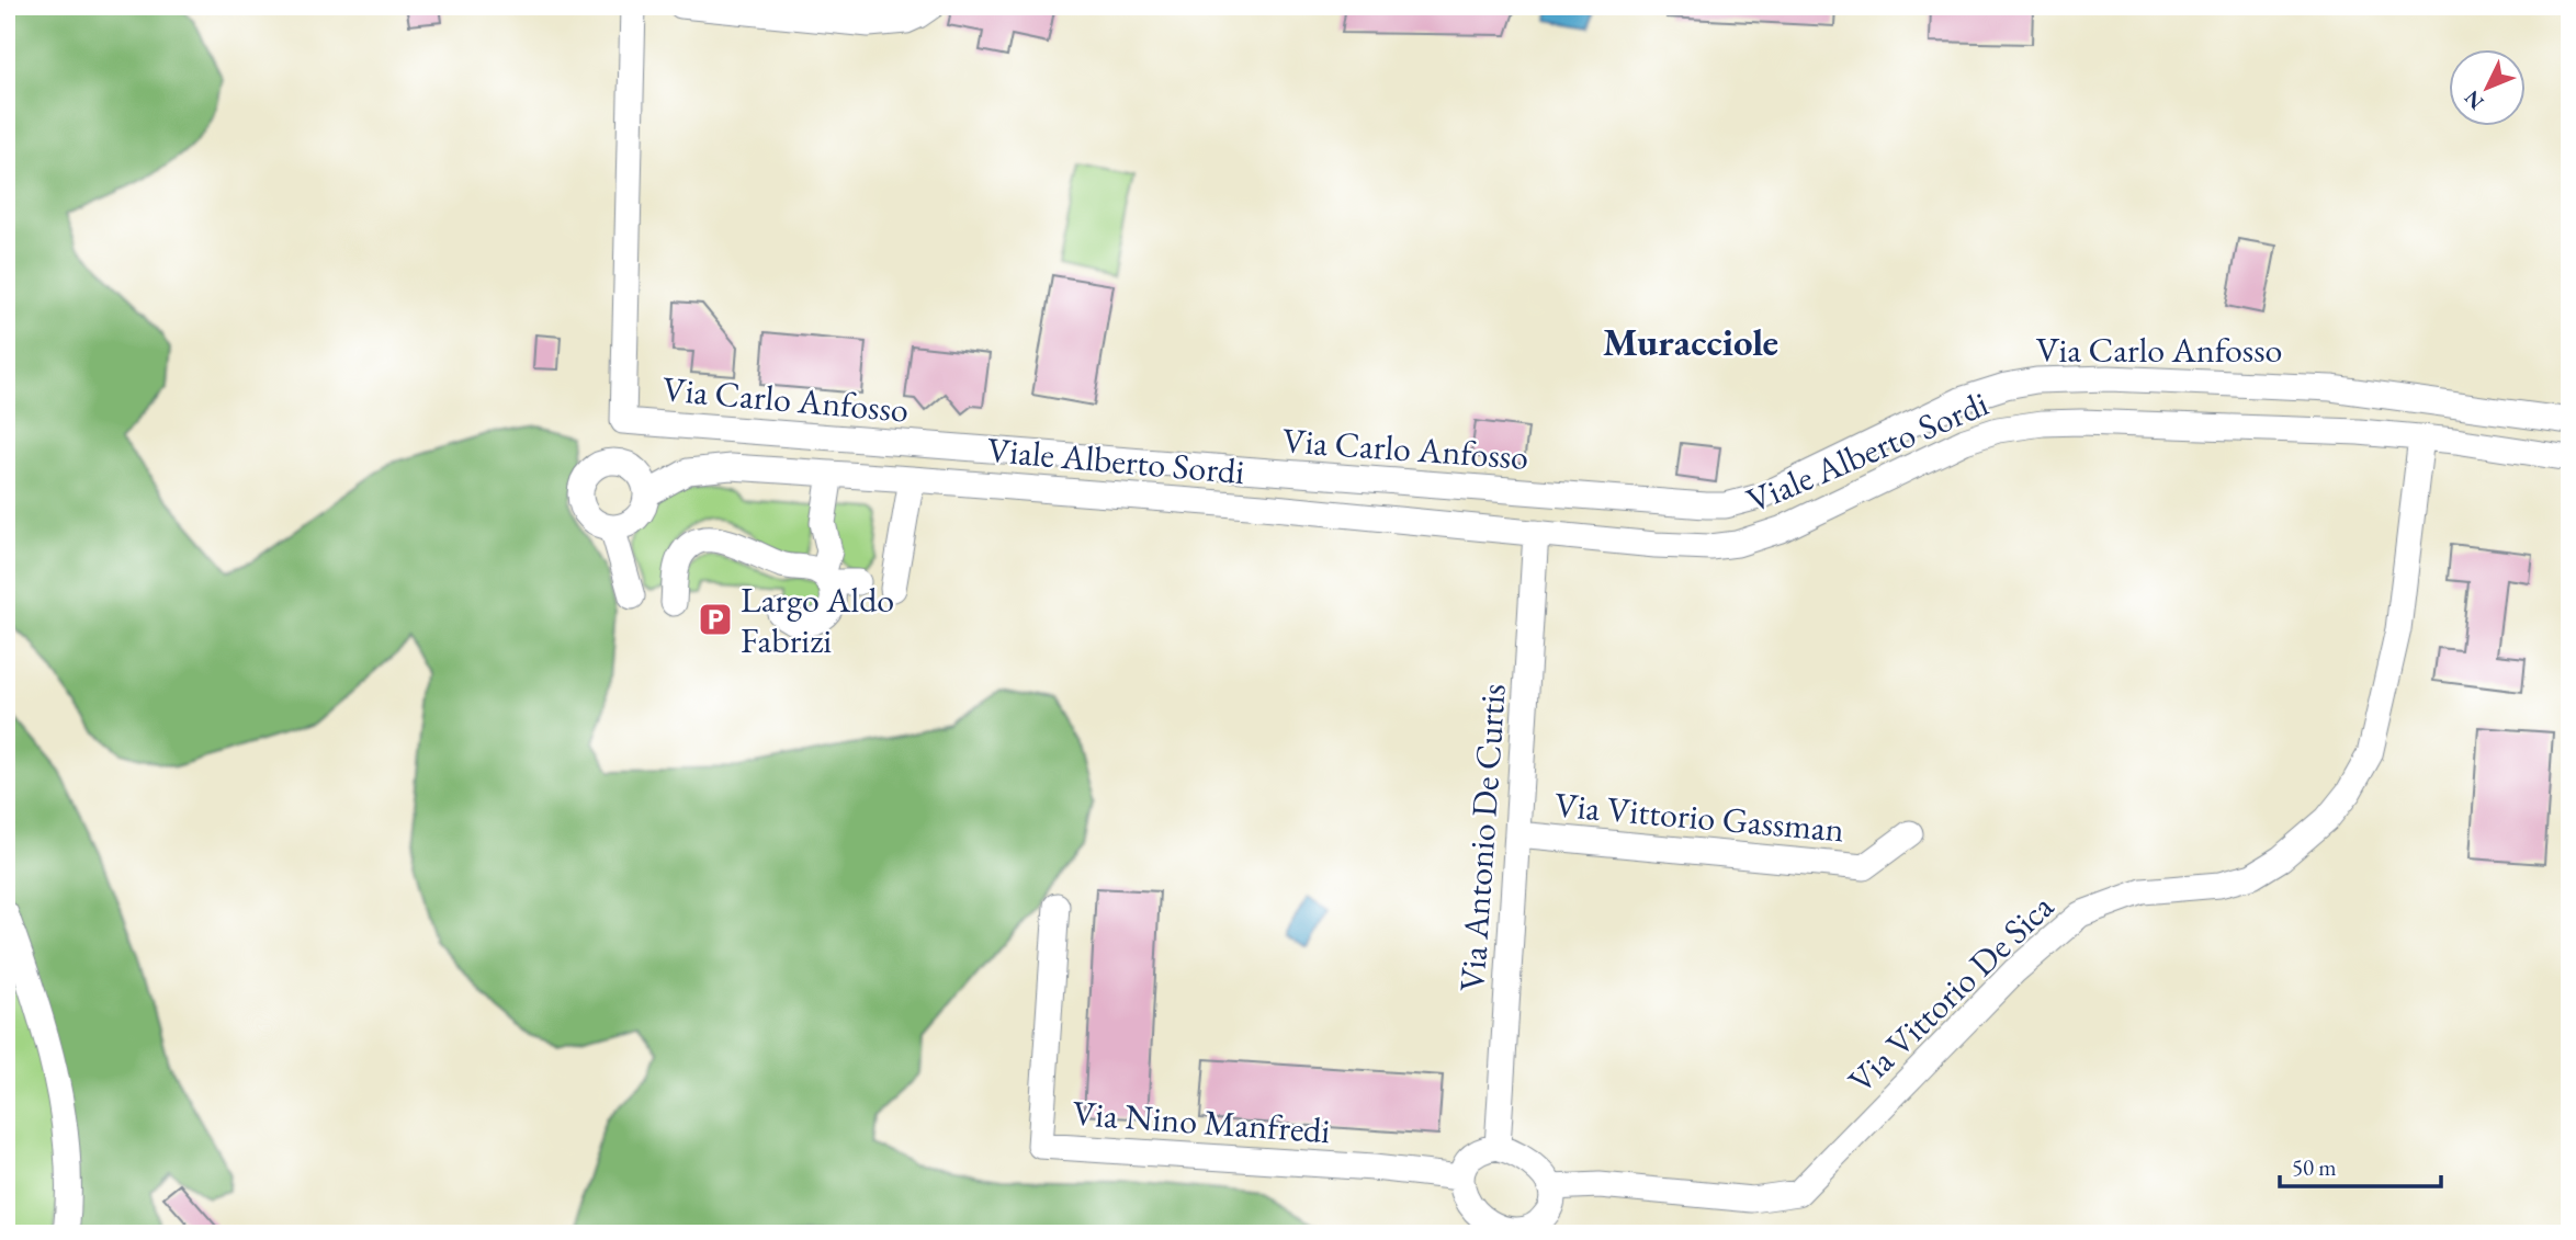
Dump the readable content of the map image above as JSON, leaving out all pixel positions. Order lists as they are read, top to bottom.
{
  "streets": {
    "street": [
      "Via Carlo Anfosso",
      "Viale Alberto Sordi",
      "Via Vittorio Gassman",
      "Via Antonio De Curtis",
      "Via Vittorio De Sica",
      "Via Nino Manfredi"
    ]
  },
  "crossings": [
    ["Viale Alberto Sordi", "Via Antonio De Curtis"],
    ["Viale Alberto Sordi", "Via Vittorio De Sica"],
    ["Via Vittorio Gassman", "Via Antonio De Curtis"],
    ["Via Antonio De Curtis", "Via Vittorio De Sica"],
    ["Via Antonio De Curtis", "Via Nino Manfredi"],
    ["Via Vittorio De Sica", "Via Nino Manfredi"]
  ],
  "districts": ["Muracciole"],
  "places": {
    "parking": ["Largo Aldo Fabrizi"]
  },
  "scale_bar": "50 m",
  "north": "bottom left"
}
